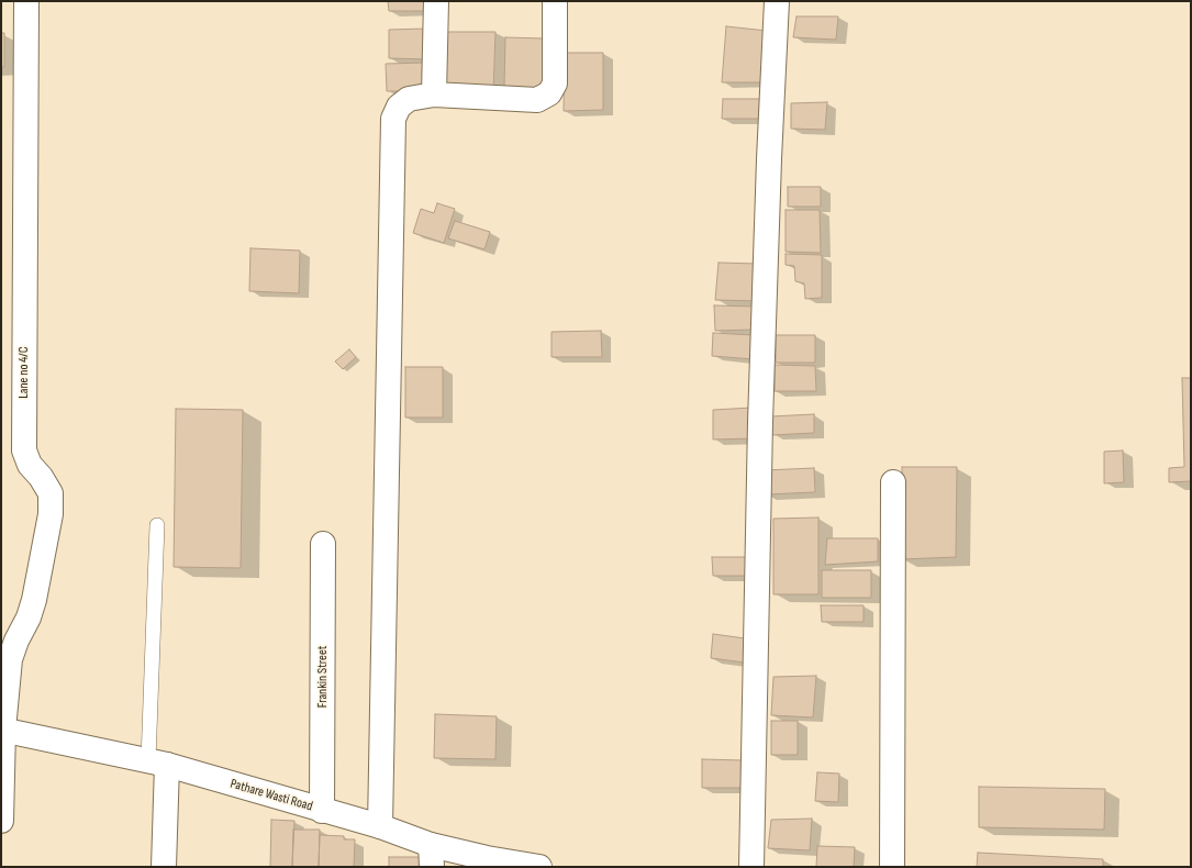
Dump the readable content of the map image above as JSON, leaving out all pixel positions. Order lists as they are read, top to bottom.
{
  "streets": {
    "street": ["Lane no 4/C", "Frankin Street", "Pathare Wasti Road"]
  },
  "crossings": [
    ["Lane no 4/C", "Pathare Wasti Road"],
    ["Frankin Street", "Pathare Wasti Road"]
  ]
}
